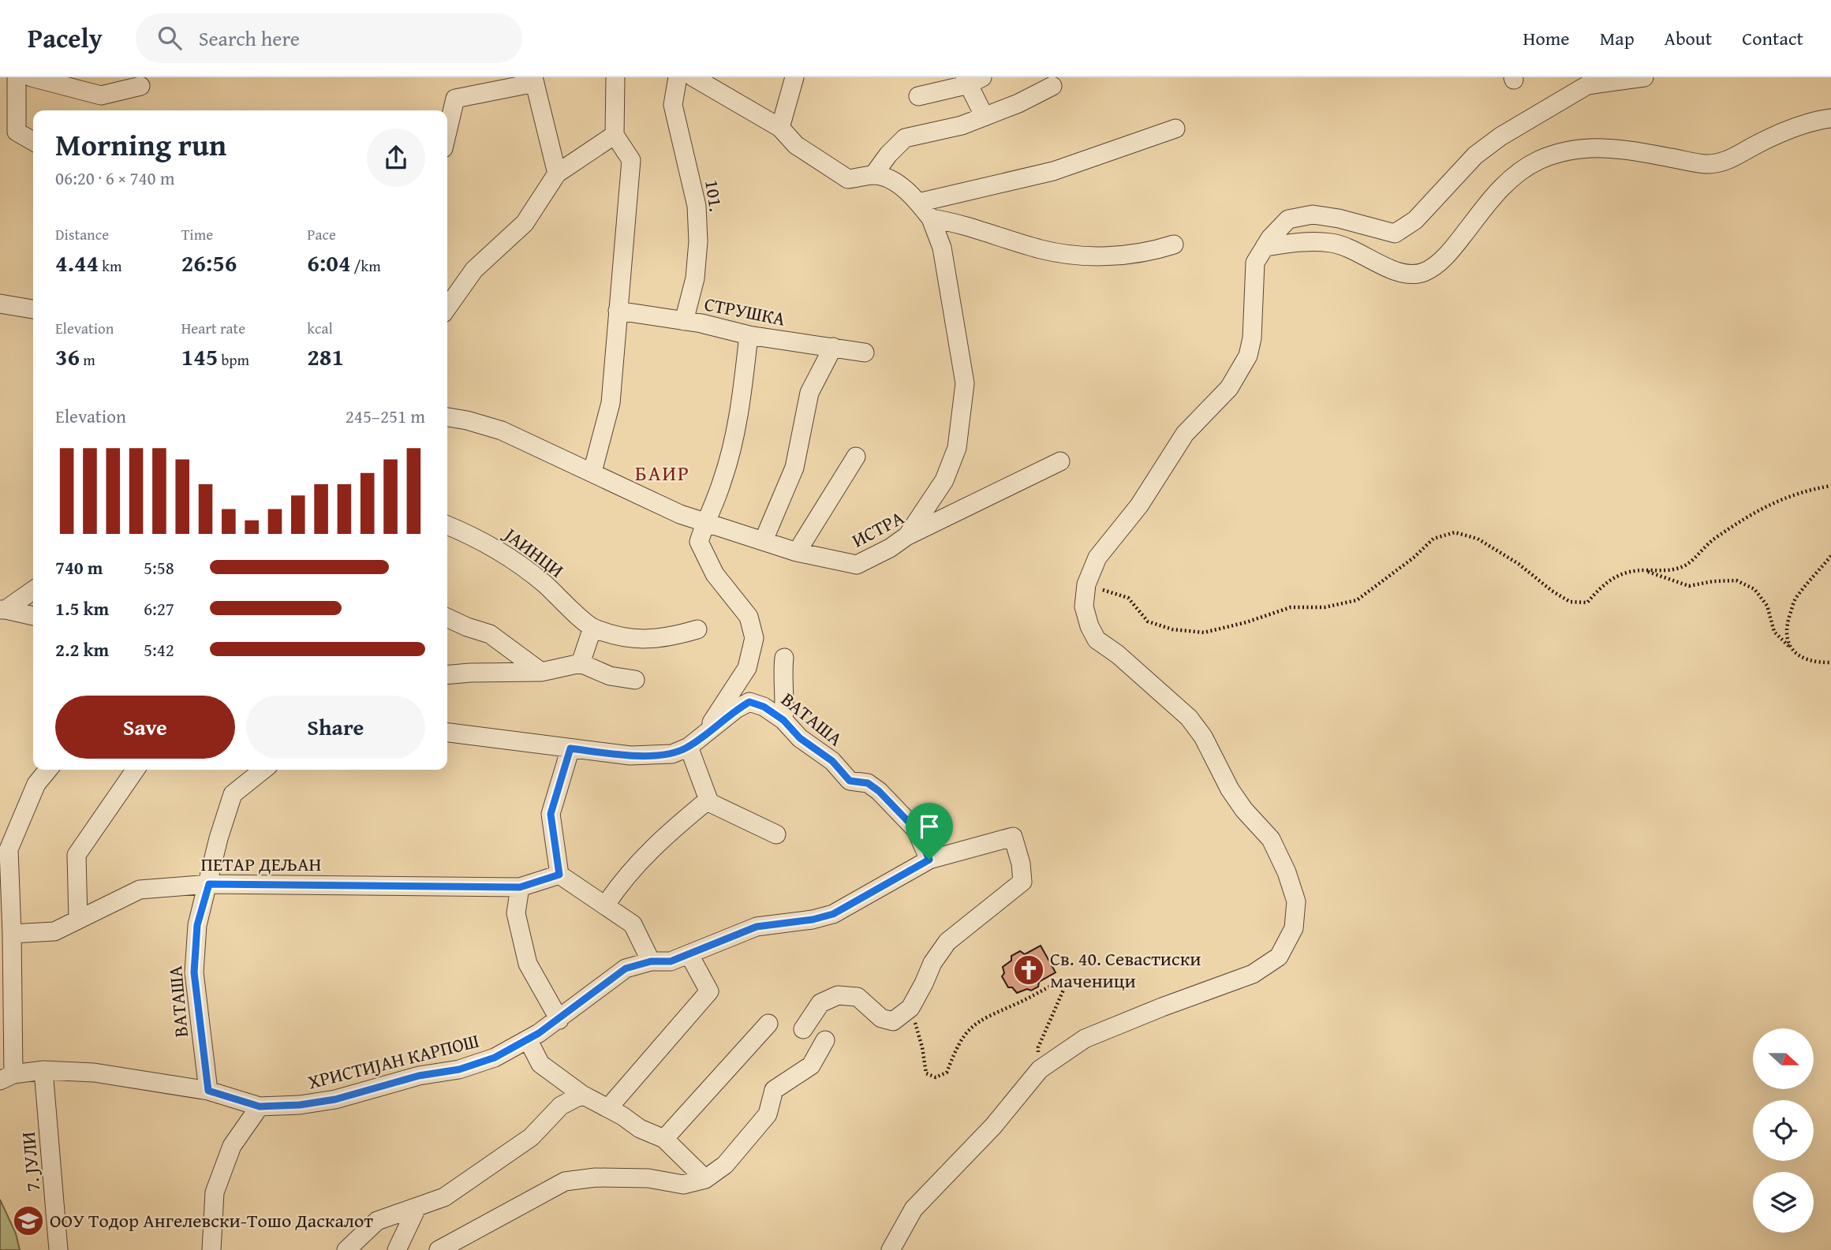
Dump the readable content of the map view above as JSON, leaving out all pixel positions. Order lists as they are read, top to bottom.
{
  "streets": {
    "street": [
      "101.",
      "СТРУШКА",
      "ИСТРА",
      "ЈАИНЦИ",
      "ВАТАША",
      "ПЕТАР ДЕЉАН",
      "ХРИСТИЈАН КАРПОШ",
      "7. ЈУЛИ"
    ]
  },
  "crossings": [
    ["101.", "СТРУШКА"],
    ["ВАТАША", "ПЕТАР ДЕЉАН"],
    ["ВАТАША", "ХРИСТИЈАН КАРПОШ"],
    ["ХРИСТИЈАН КАРПОШ", "7. ЈУЛИ"]
  ],
  "districts": ["БАИР"],
  "places": {
    "church": ["Св. 40. Севастиски маченици"],
    "school or university": ["ООУ Тодор Ангелевски-Тошо Даскалот"]
  },
  "north": "right",
  "page": {
    "header": "Pacely",
    "search": "Search here",
    "nav": [
      "Home",
      "Map",
      "About",
      "Contact"
    ],
    "heading": ["Morning run", "06:20 · 6 × 740 m"],
    "stats": [
      ["Distance", "4.44 km"],
      ["Time", "26:56"],
      ["Pace", "6:04 /km"],
      ["Elevation", "36 m"],
      ["Heart rate", "145 bpm"],
      ["kcal", "281"]
    ],
    "chart": ["Elevation", "245–251 m"],
    "list": [
      {
        "name": "740 m",
        "note": "5:58"
      },
      {
        "name": "1.5 km",
        "note": "6:27"
      },
      {
        "name": "2.2 km",
        "note": "5:42"
      }
    ],
    "buttons": ["Save", "Share"]
  }
}
